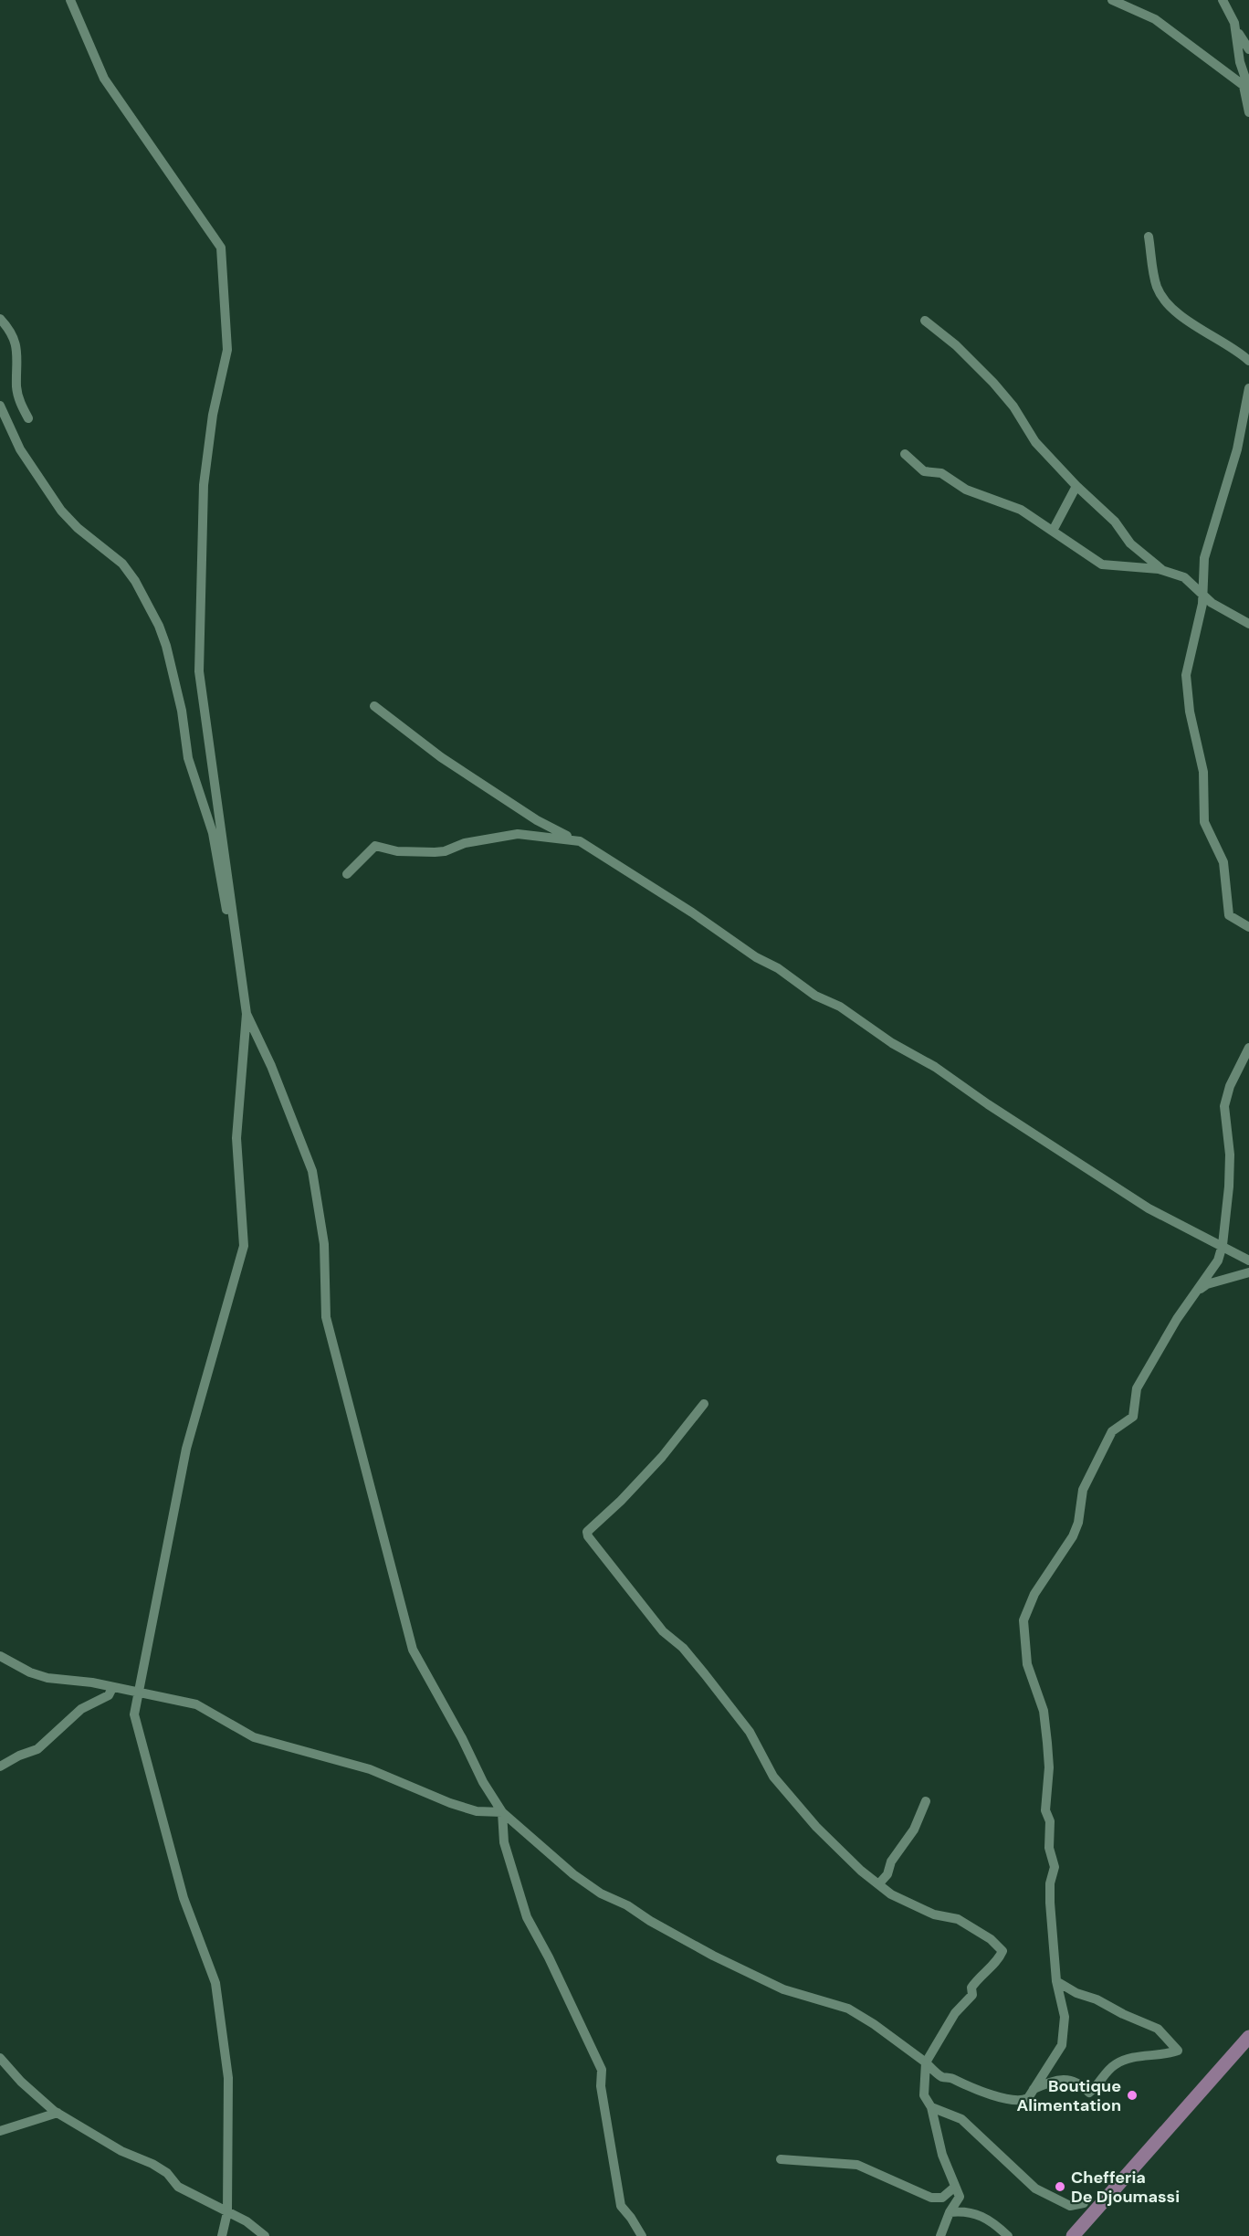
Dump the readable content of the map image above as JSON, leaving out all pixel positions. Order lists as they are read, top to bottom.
{
  "places": ["Boutique Alimentation", "Chefferia De Djoumassi"]
}
